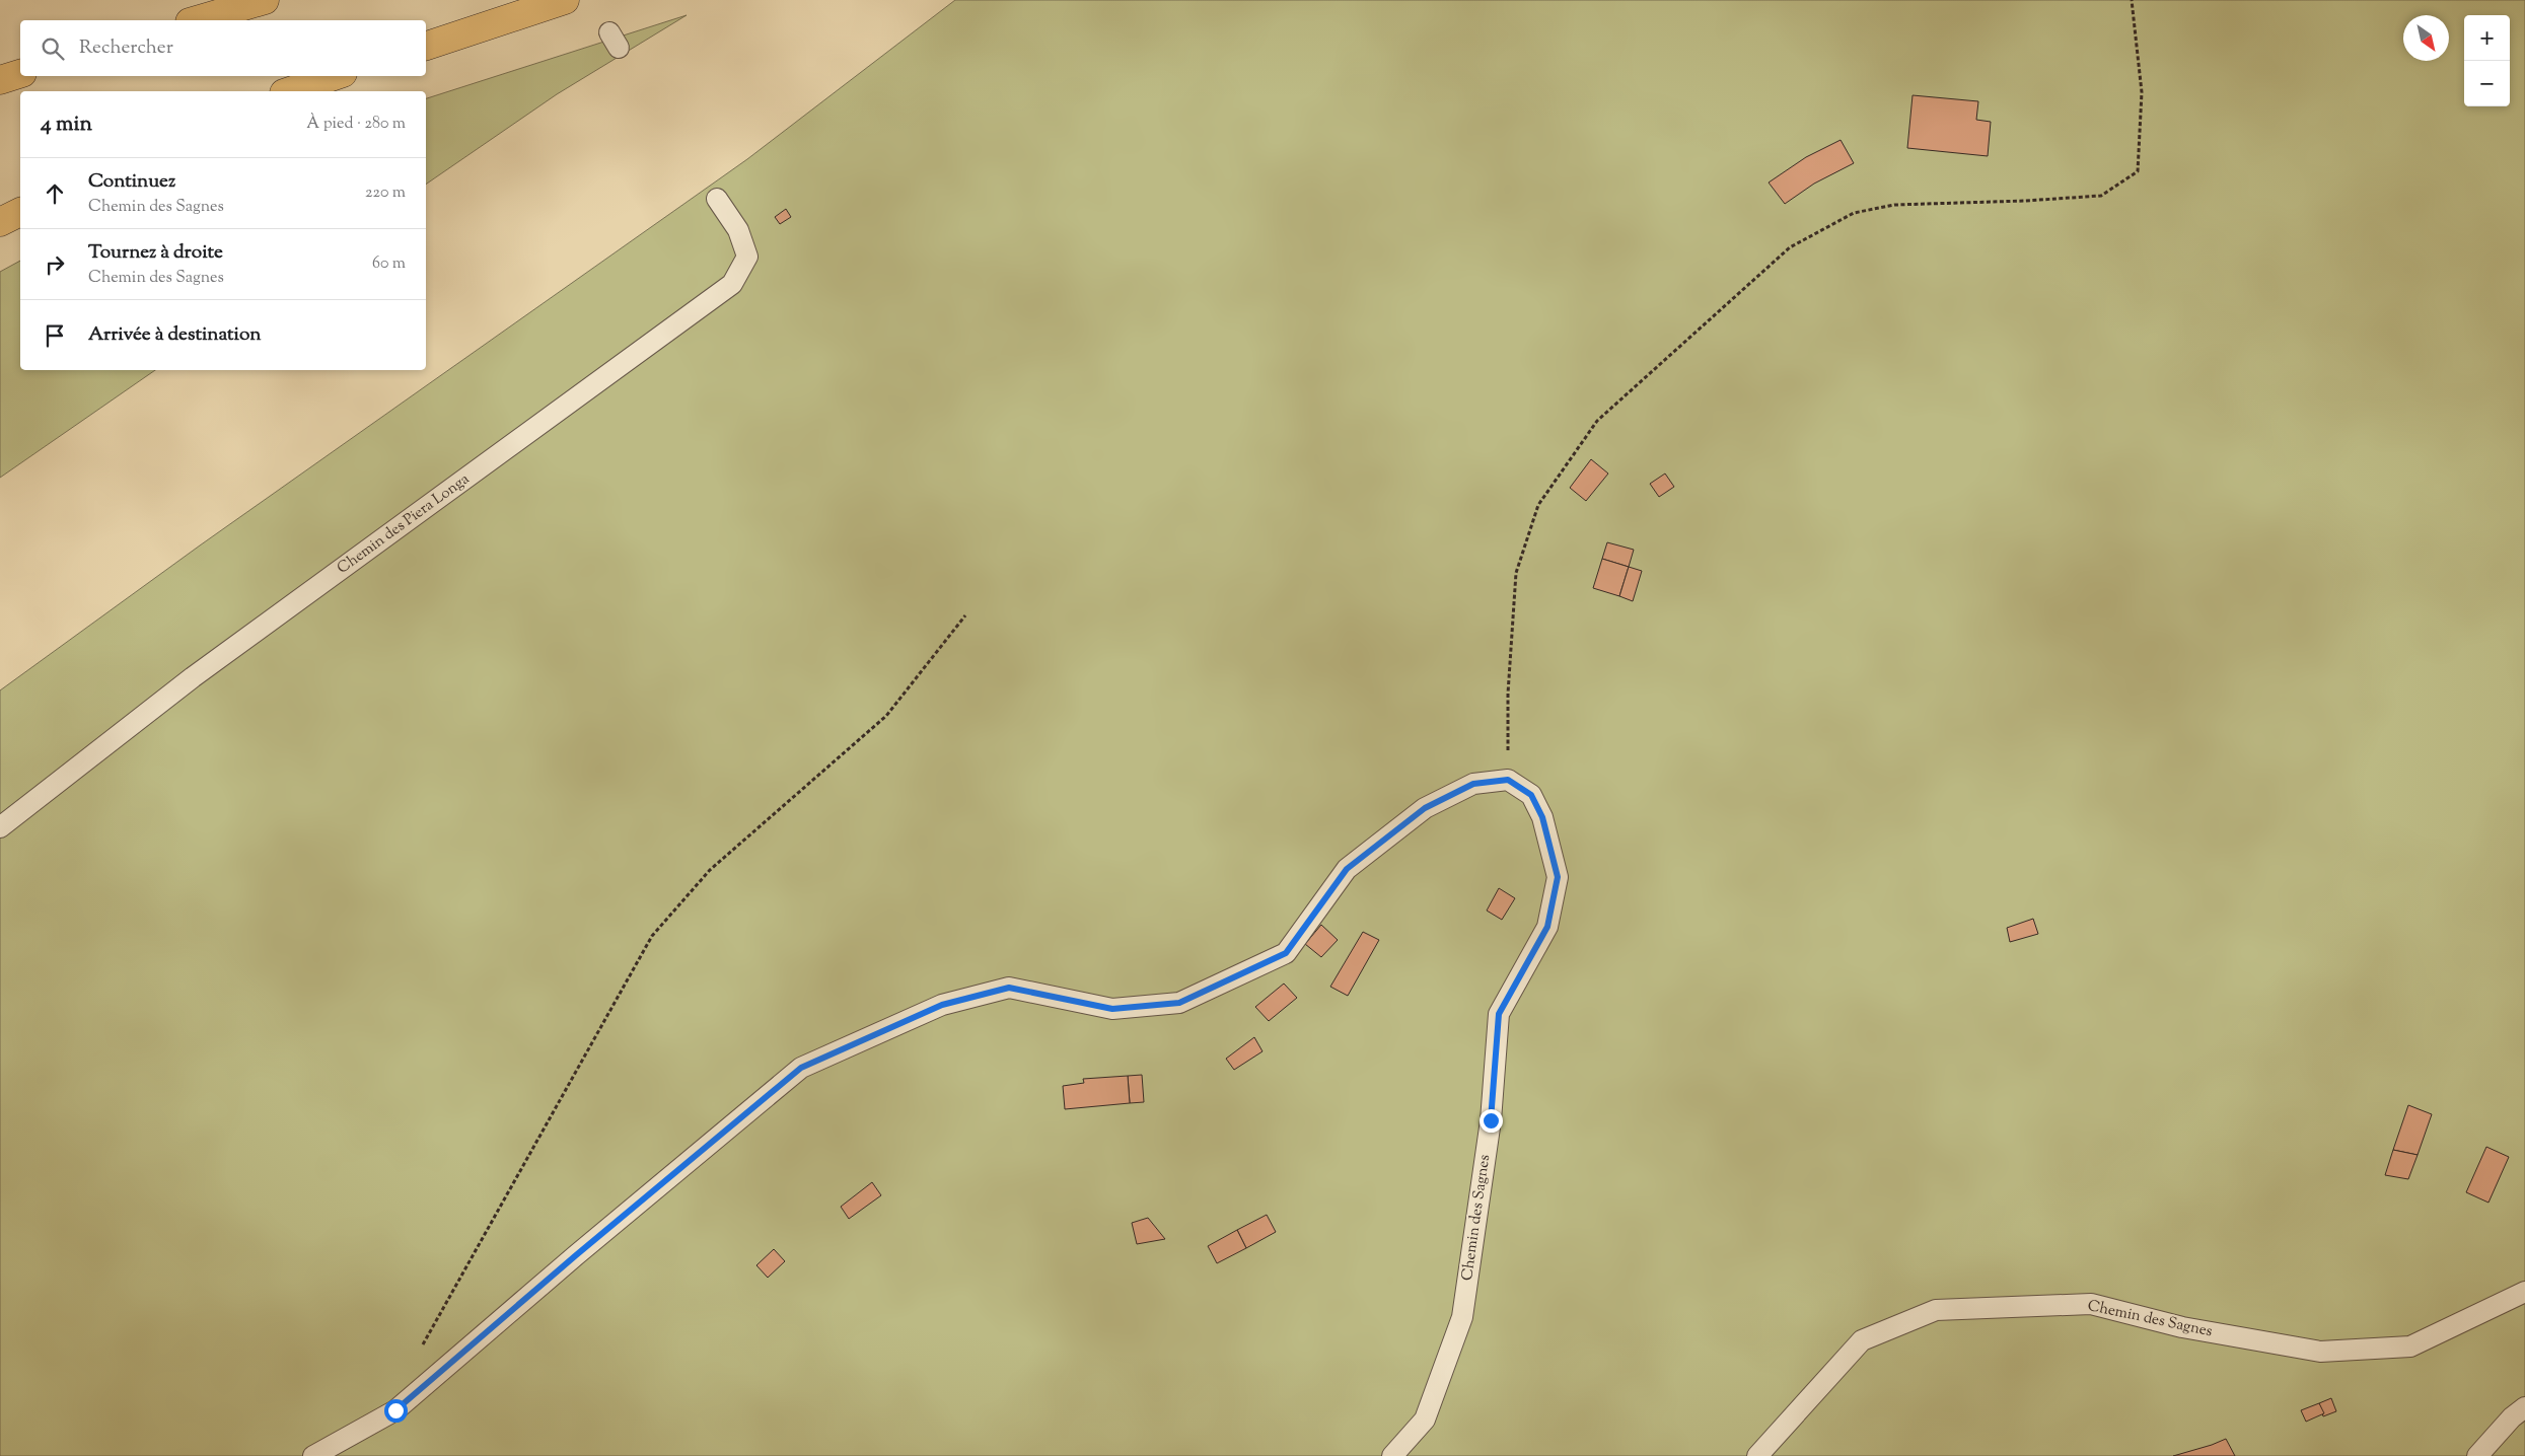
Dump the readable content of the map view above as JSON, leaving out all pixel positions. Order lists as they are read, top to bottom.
{
  "streets": {
    "lane": ["Chemin des Piera Longa", "Chemin des Sagnes"]
  },
  "north": "bottom right",
  "page": {
    "map_buttons": ["+", "−"],
    "search": "Rechercher",
    "heading": ["4 min", "À pied · 280 m"],
    "list": [
      ["Continuez", "Chemin des Sagnes", "220 m"],
      ["Tournez à droite", "Chemin des Sagnes", "60 m"],
      "Arrivée à destination"
    ]
  }
}
